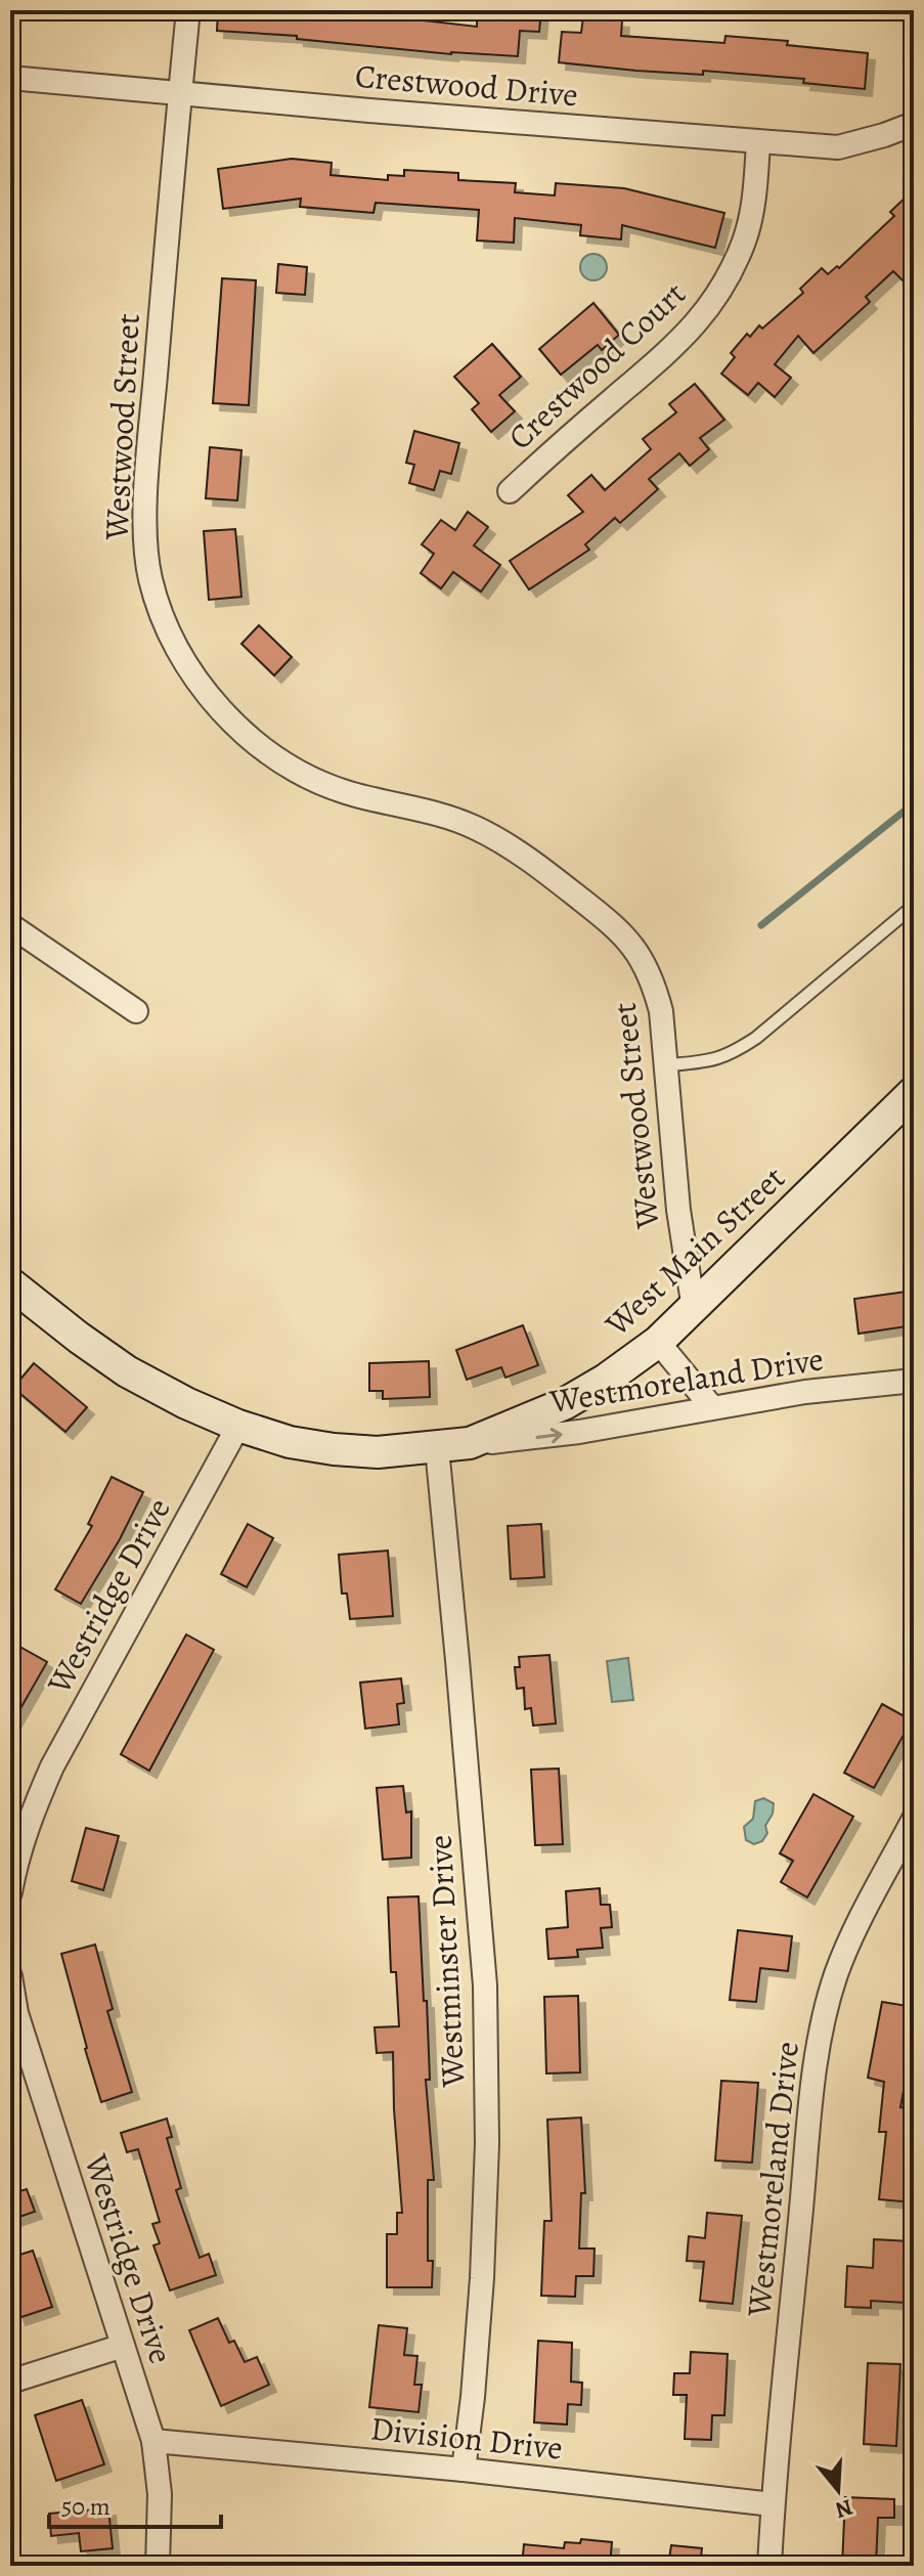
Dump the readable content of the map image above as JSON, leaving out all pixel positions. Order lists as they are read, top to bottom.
{
  "streets": {
    "main road": ["West Main Street"],
    "street": [
      "Crestwood Drive",
      "Crestwood Court",
      "Westwood Street",
      "Westmoreland Drive",
      "Westridge Drive",
      "Westminster Drive",
      "Division Drive"
    ]
  },
  "crossings": [
    ["Crestwood Drive", "Crestwood Court"],
    ["Crestwood Drive", "Westwood Street"],
    ["Westwood Street", "West Main Street"],
    ["West Main Street", "Westmoreland Drive"],
    ["West Main Street", "Westridge Drive"],
    ["West Main Street", "Westminster Drive"],
    ["Westmoreland Drive", "Division Drive"],
    ["Westridge Drive", "Division Drive"],
    ["Westminster Drive", "Division Drive"]
  ],
  "scale_bar": "50 m",
  "north": "bottom"
}
